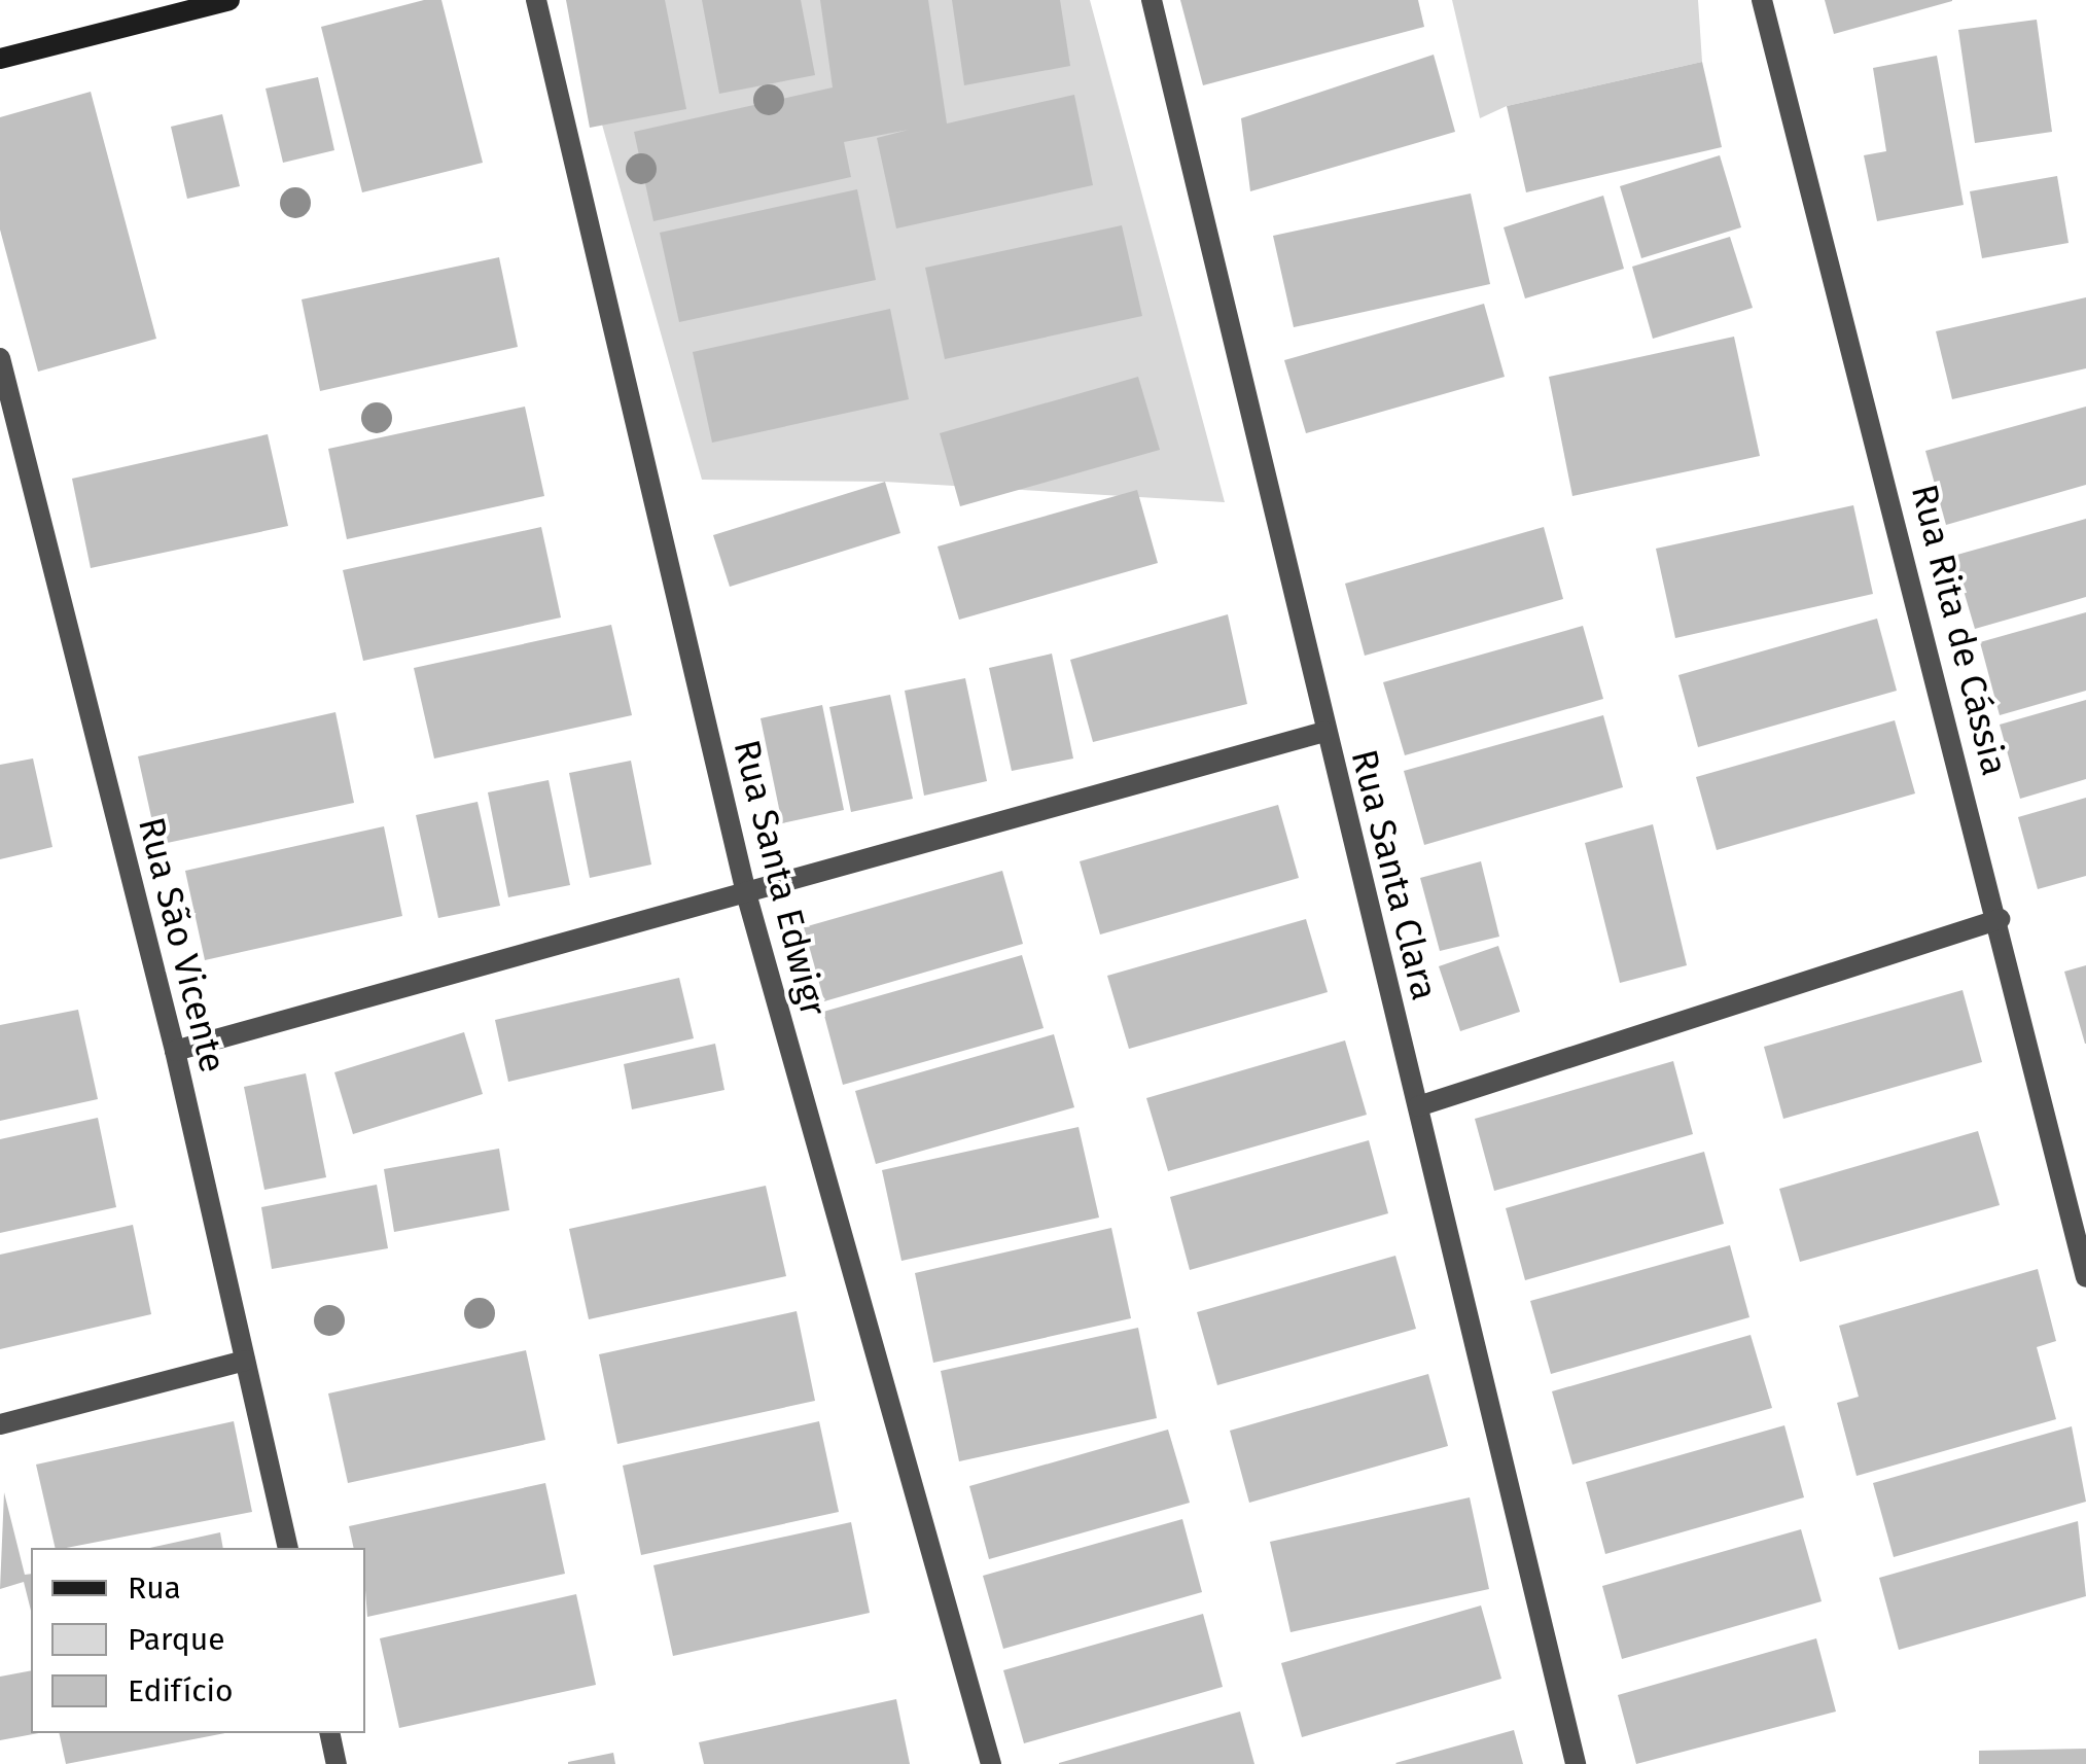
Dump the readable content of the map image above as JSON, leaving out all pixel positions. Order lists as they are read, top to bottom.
{
  "streets": {
    "street": [
      "Rua Rita de Cássia",
      "Rua Santa Clara",
      "Rua Santa Edwigr",
      "Rua São Vicente"
    ]
  },
  "legend": ["Rua", "Parque", "Edifício"]
}
